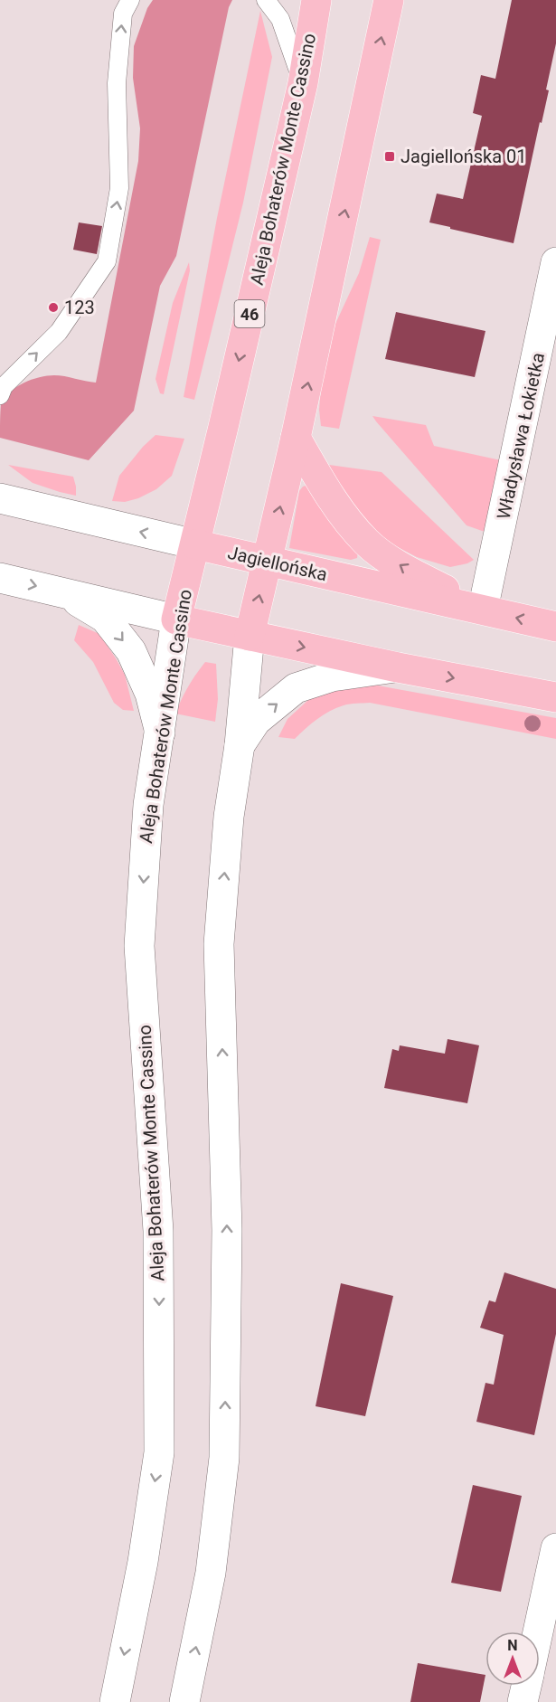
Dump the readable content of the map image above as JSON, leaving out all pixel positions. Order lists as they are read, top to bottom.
{
  "streets": {
    "main road": [
      "Aleja Bohaterów Monte Cassino",
      "46",
      "Władysława Łokietka",
      "Jagiellońska"
    ]
  },
  "crossings": [
    ["Aleja Bohaterów Monte Cassino", "Jagiellońska"],
    ["Władysława Łokietka", "Jagiellońska"]
  ],
  "places": {
    "transit": ["Jagiellońska 01"],
    "other": ["123"]
  },
  "north": "top"
}
